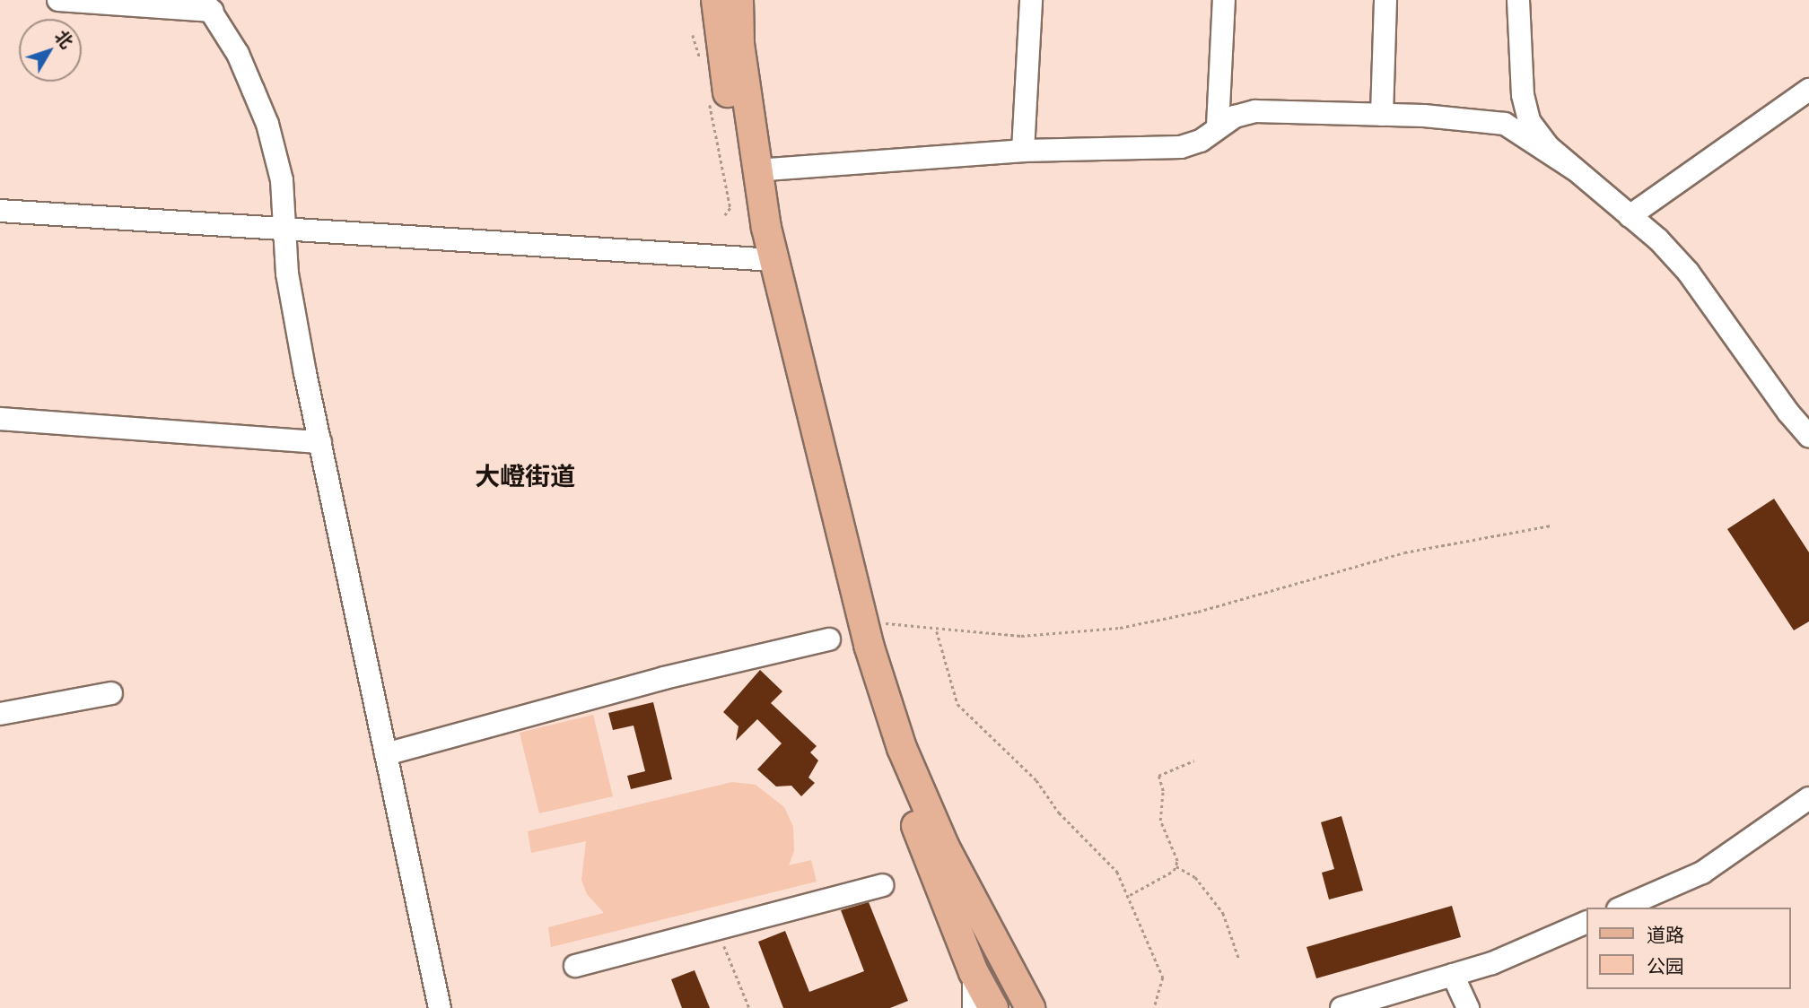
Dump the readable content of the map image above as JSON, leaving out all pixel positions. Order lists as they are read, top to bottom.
{
  "districts": ["大嶝街道"],
  "legend": ["道路", "公园"],
  "north": "top right"
}
